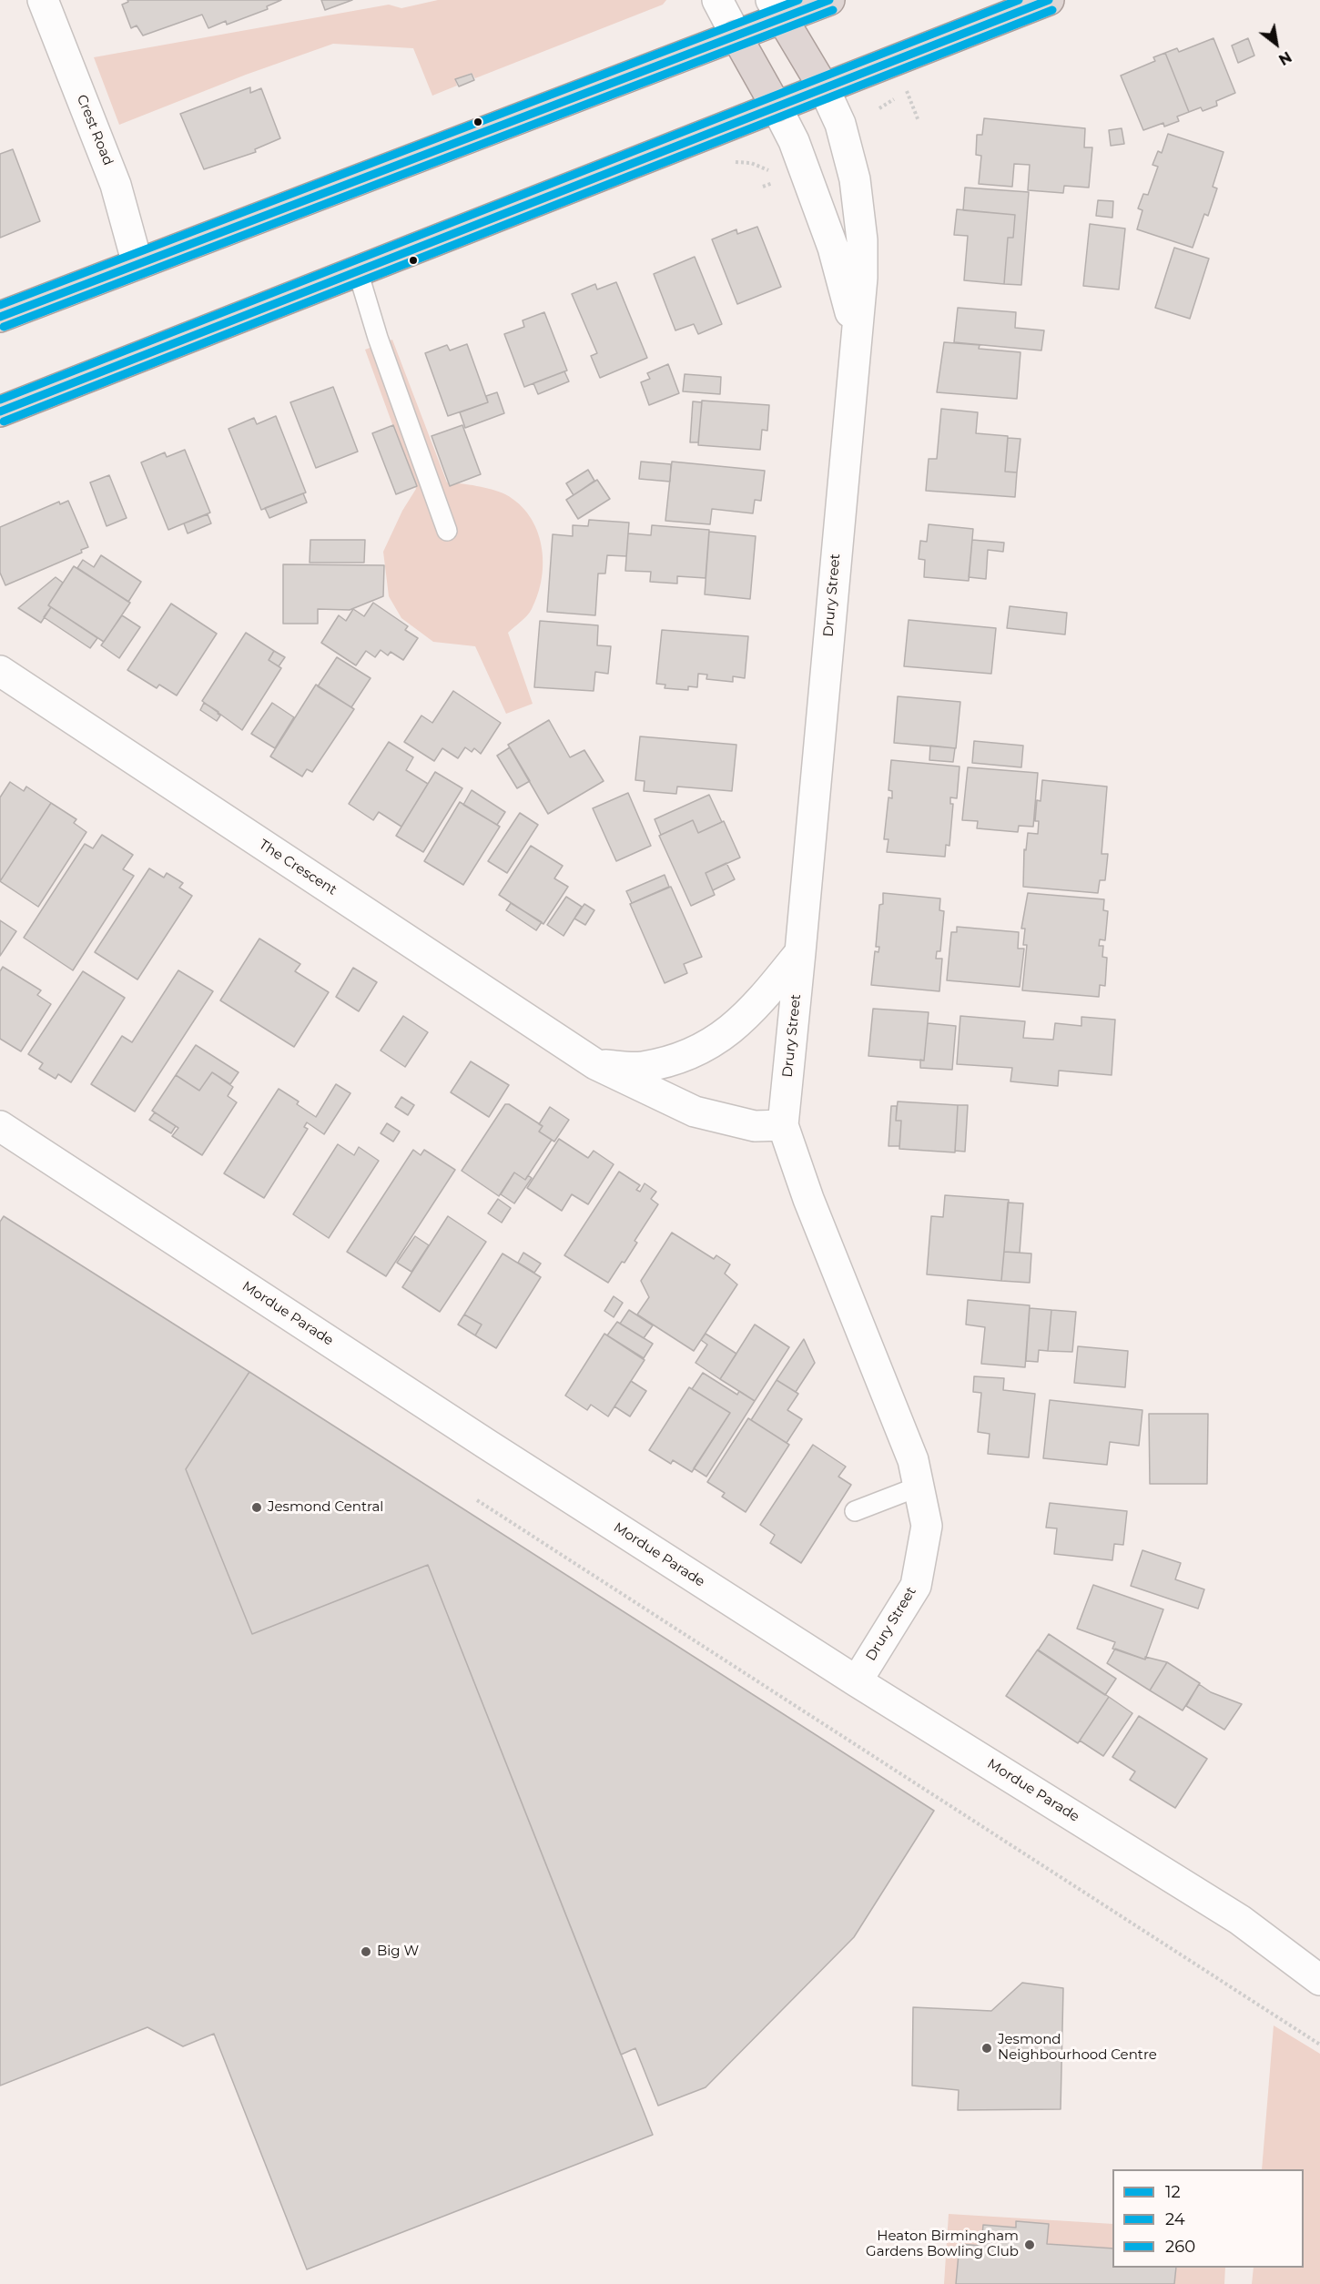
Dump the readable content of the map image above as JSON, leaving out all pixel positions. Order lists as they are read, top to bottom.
{
  "streets": {
    "street": [
      "Crest Road",
      "Drury Street",
      "The Crescent",
      "Mordue Parade"
    ]
  },
  "crossings": [
    ["Drury Street", "The Crescent"],
    ["Drury Street", "Mordue Parade"]
  ],
  "places": [
    "Jesmond Central",
    "Big W",
    "Jesmond Neighbourhood Centre",
    "Heaton Birmingham Gardens Bowling Club"
  ],
  "lines": ["transit line 12", "transit line 260", "transit line 24"],
  "legend": ["12", "24", "260"],
  "north": "bottom right"
}
